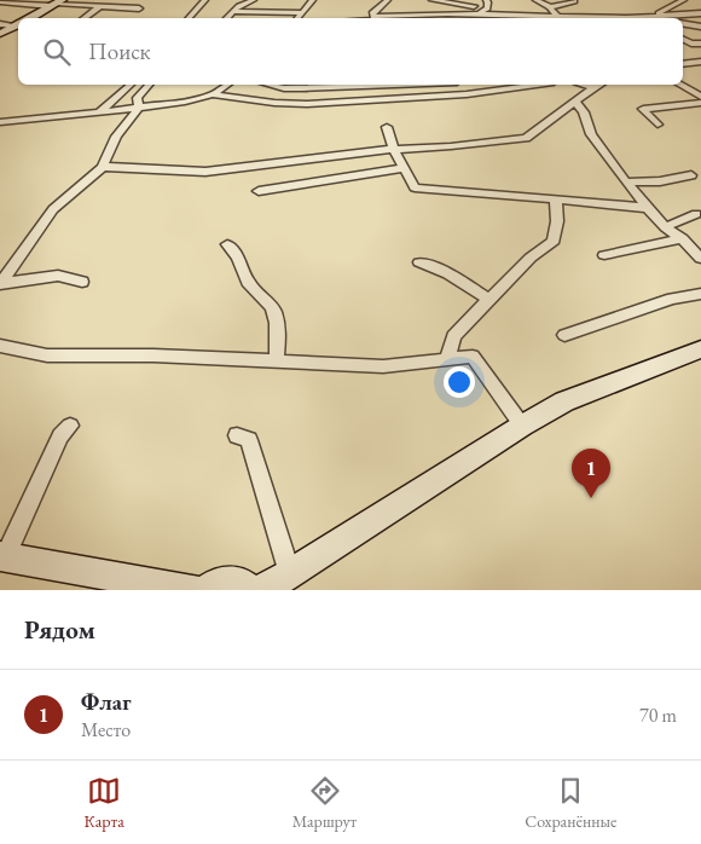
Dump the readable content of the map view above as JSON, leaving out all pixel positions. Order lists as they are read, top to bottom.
{
  "page": {
    "search": "Поиск",
    "pins": "1",
    "heading": "Рядом",
    "list": [
      {
        "mark": "1",
        "name": "Флаг",
        "note": "Место",
        "value": "70 m"
      }
    ],
    "nav": ["Карта", "Маршрут", "Сохранённые"]
  }
}
